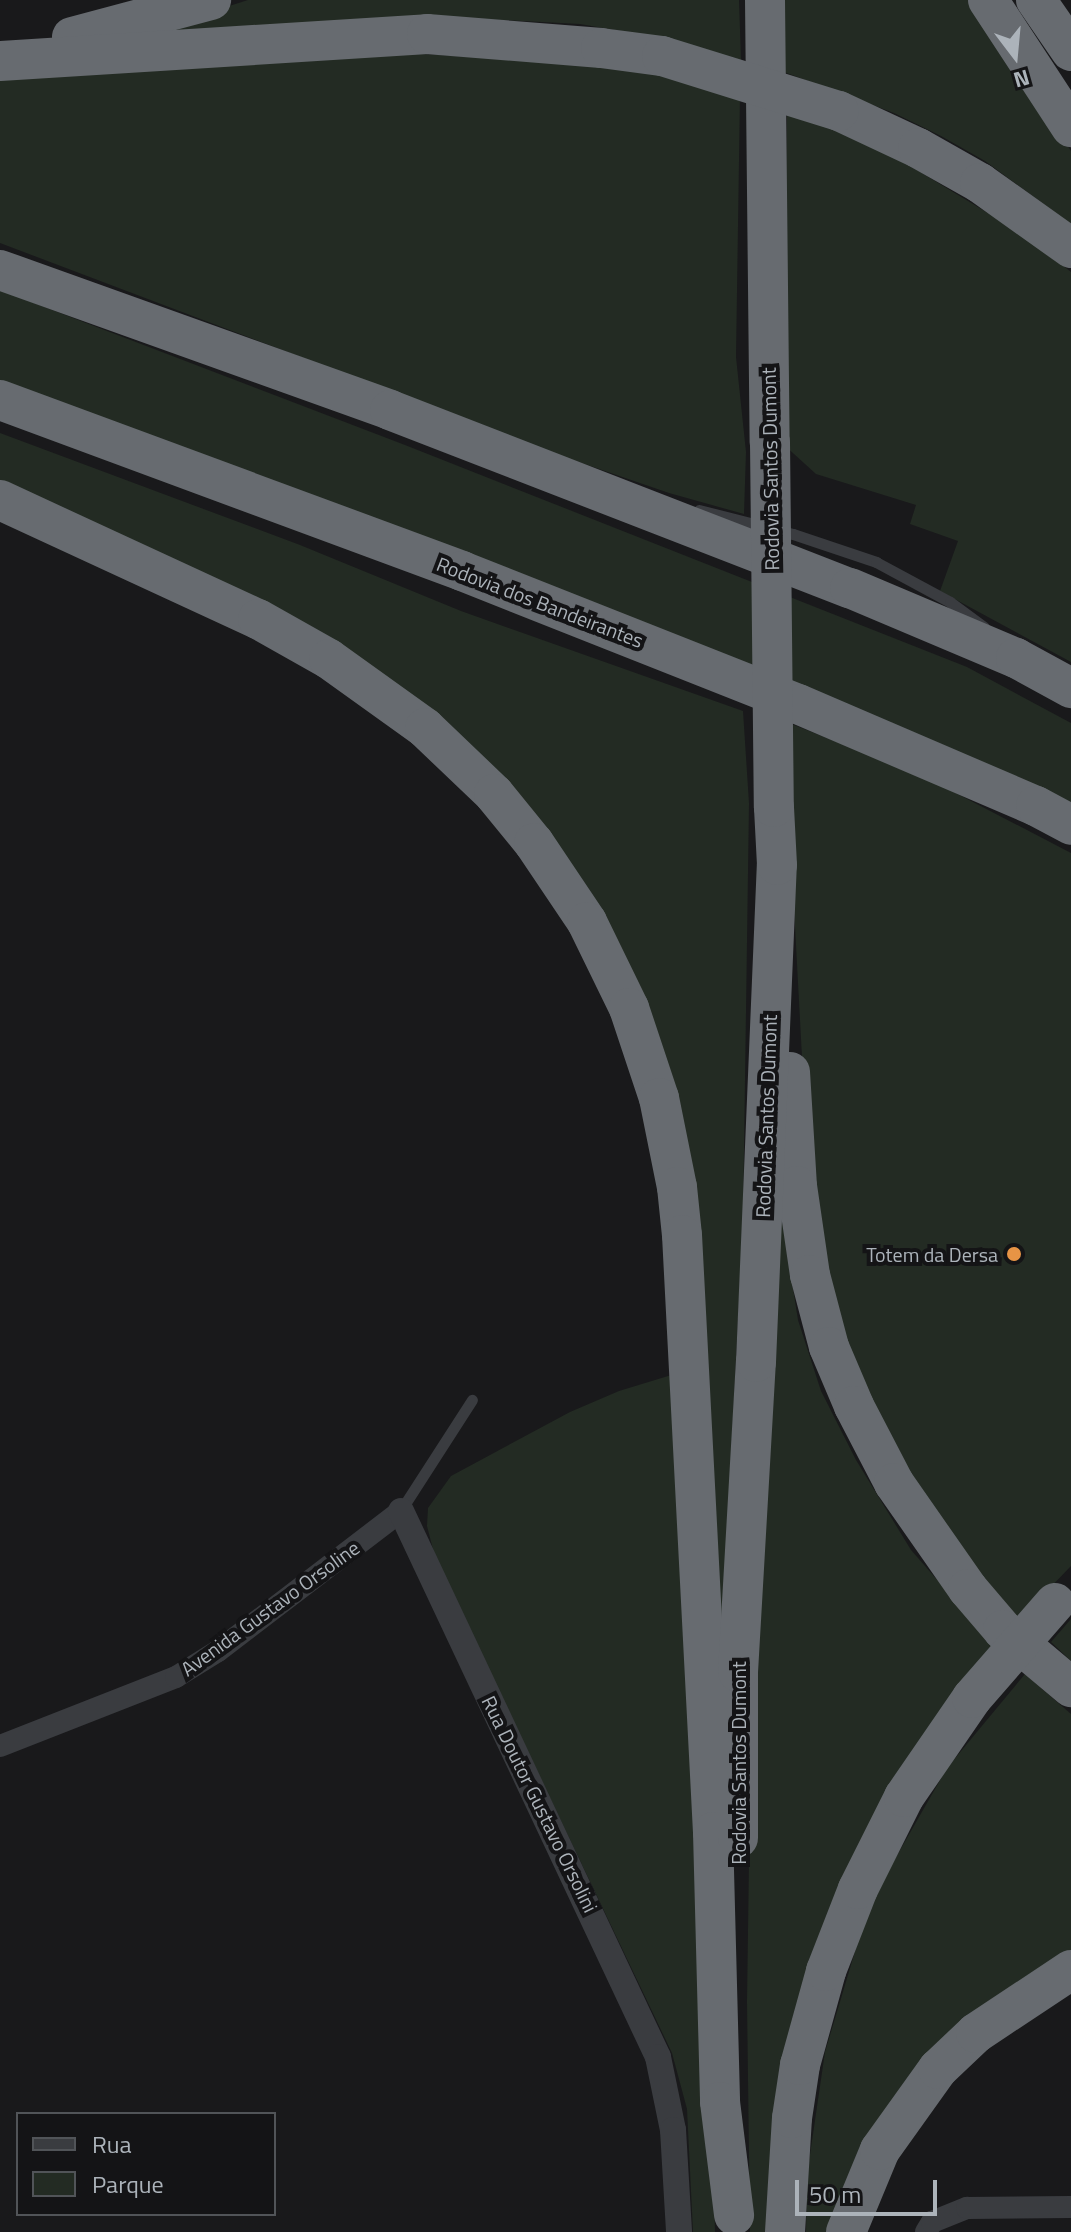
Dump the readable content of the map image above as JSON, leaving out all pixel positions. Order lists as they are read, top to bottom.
{
  "streets": {
    "highway": ["Rodovia Santos Dumont", "Rodovia dos Bandeirantes"],
    "street": ["Avenida Gustavo Orsoline", "Rua Doutor Gustavo Orsolini"]
  },
  "crossings": [
    ["Avenida Gustavo Orsoline", "Rua Doutor Gustavo Orsolini"]
  ],
  "places": ["Totem da Dersa"],
  "legend": ["Rua", "Parque"],
  "scale_bar": "50 m",
  "north": "bottom"
}
